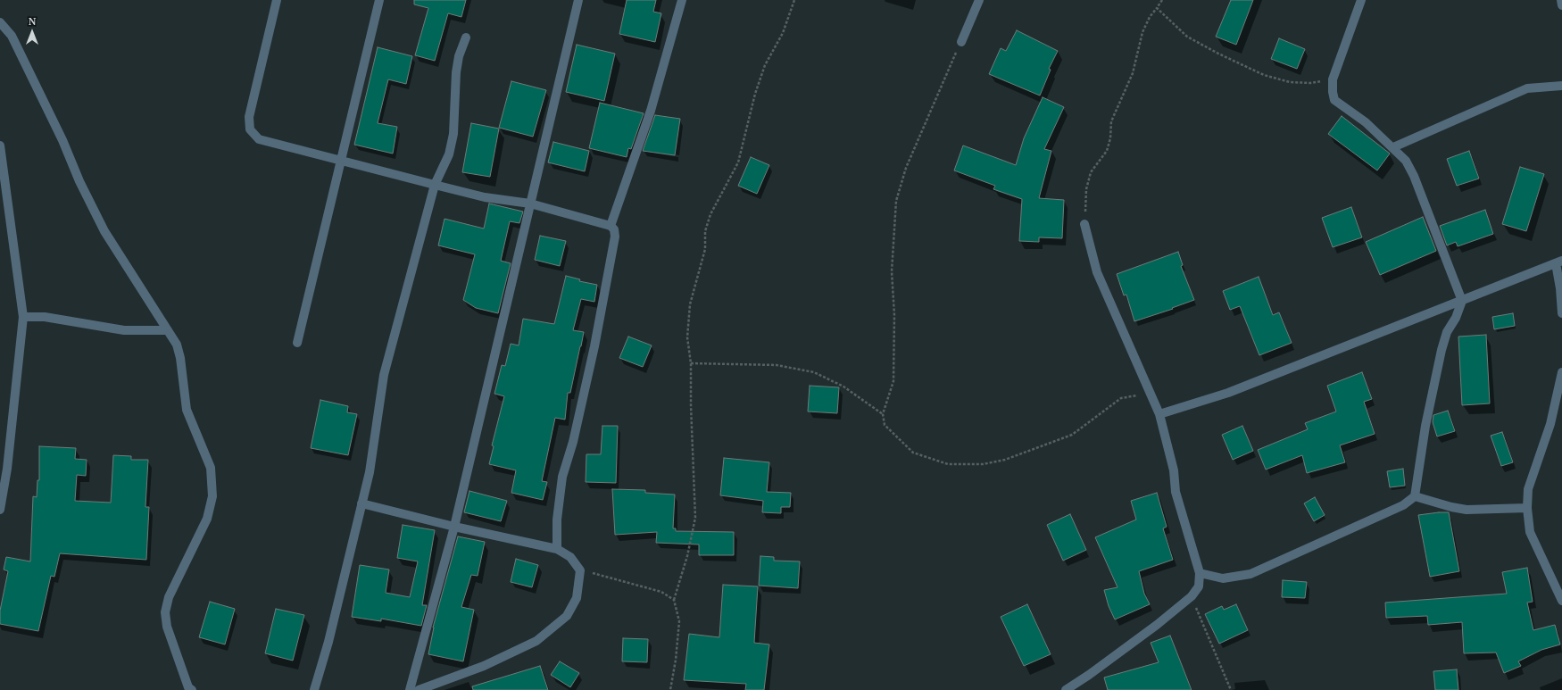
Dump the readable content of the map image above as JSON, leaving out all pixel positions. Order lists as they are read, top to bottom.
{
  "north": "top"
}
